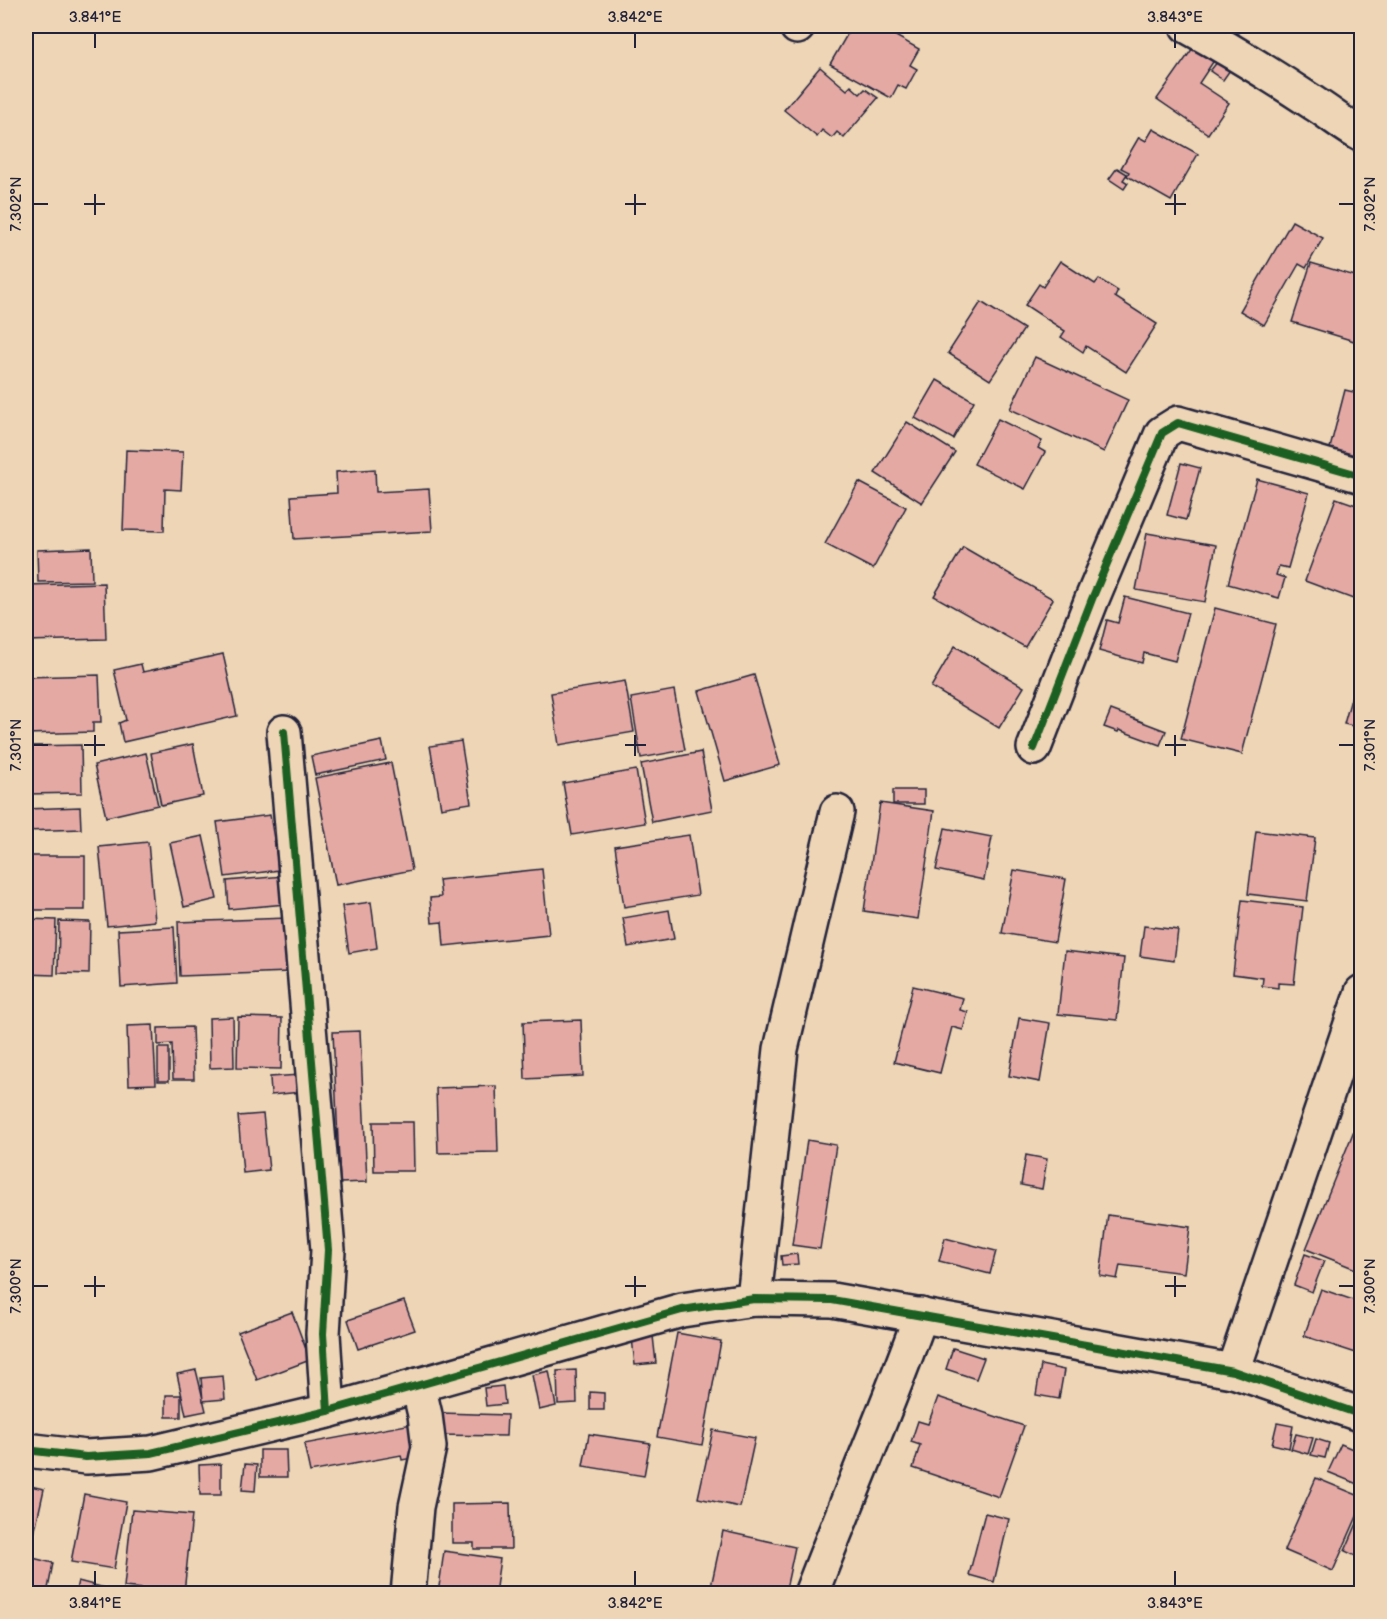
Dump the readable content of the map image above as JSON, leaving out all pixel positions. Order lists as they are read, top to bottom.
{
  "coordinates": [
    "3.841°E",
    "3.842°E",
    "3.843°E",
    "7.302°N",
    "7.301°N",
    "7.300°N"
  ]
}
